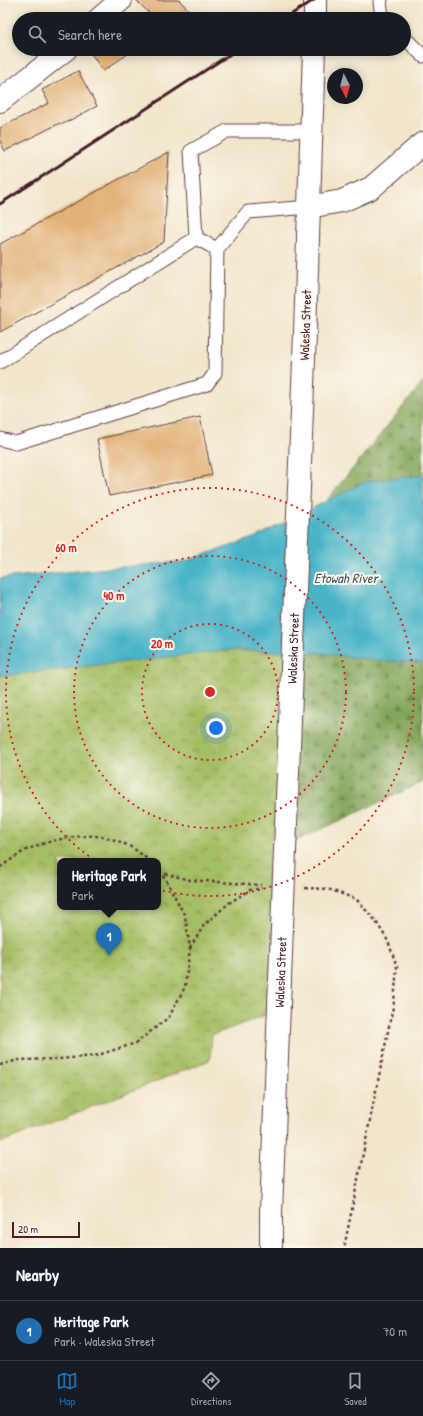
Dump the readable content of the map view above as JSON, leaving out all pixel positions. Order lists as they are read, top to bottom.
{
  "streets": {
    "main road": ["Waleska Street"]
  },
  "water": ["Etowah River"],
  "scale_bar": "20 m",
  "north": "bottom",
  "page": {
    "search": "Search here",
    "popup": ["Heritage Park", "Park"],
    "pins": "1",
    "scale": "20 m",
    "heading": "Nearby",
    "list": [
      {
        "mark": "1",
        "name": "Heritage Park",
        "note": "Park · Waleska Street",
        "value": "70 m"
      }
    ],
    "nav": ["Map", "Directions", "Saved"]
  },
  "rings": ["60 m", "40 m", "20 m"]
}
